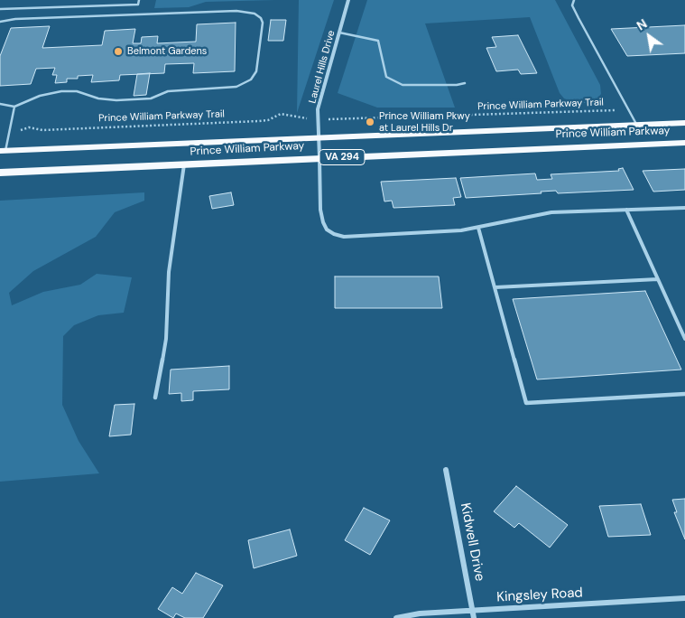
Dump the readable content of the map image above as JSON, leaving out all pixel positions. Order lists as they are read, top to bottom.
{
  "streets": {
    "highway": ["Prince William Parkway", "VA 294"],
    "street": ["Laurel Hills Drive", "Kidwell Drive", "Kingsley Road"],
    "path": ["Prince William Parkway Trail"]
  },
  "crossings": [
    ["Laurel Hills Drive", "Prince William Parkway"],
    ["Kidwell Drive", "Kingsley Road"]
  ],
  "places": ["Belmont Gardens", "Prince William Pkwy at Laurel Hills Dr"],
  "north": "top left"
}
